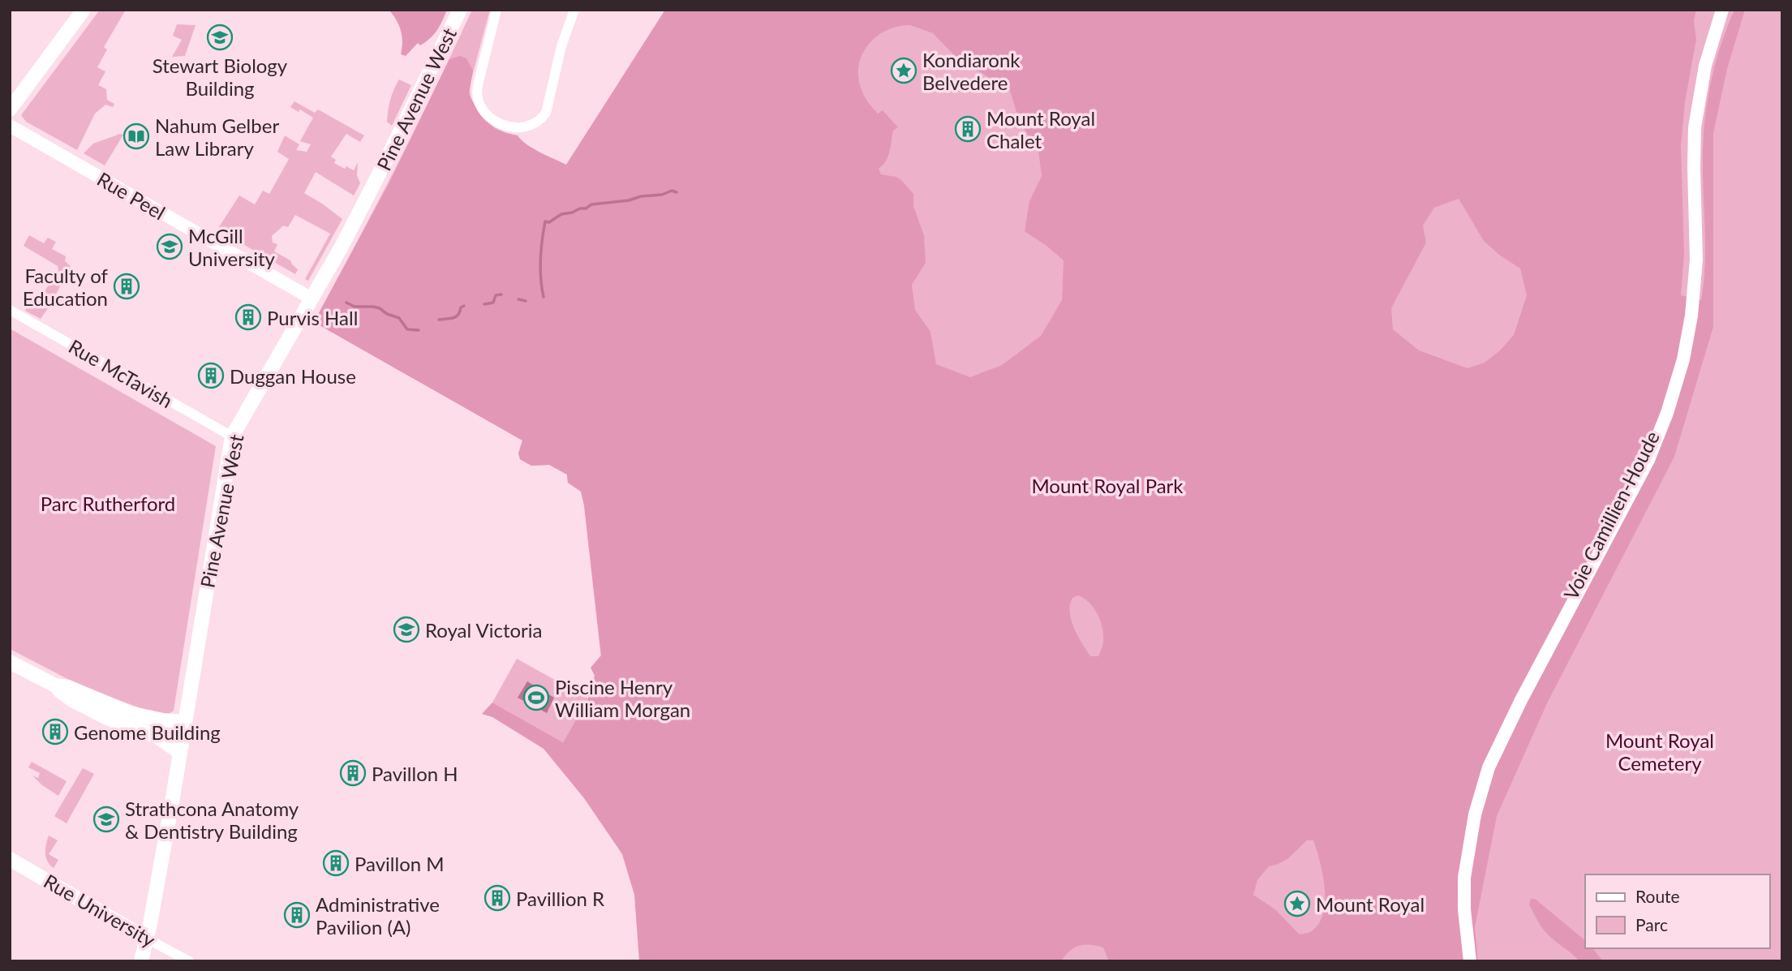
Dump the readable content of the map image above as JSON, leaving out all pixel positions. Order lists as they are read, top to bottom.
{
  "streets": {
    "main road": ["Pine Avenue West", "Rue University"],
    "street": ["Rue Peel", "Rue McTavish", "Voie Camillien-Houde"]
  },
  "crossings": [
    ["Pine Avenue West", "Rue Peel"],
    ["Pine Avenue West", "Rue McTavish"],
    ["Pine Avenue West", "Rue University"]
  ],
  "parks": ["Mount Royal Park", "Parc Rutherford", "Mount Royal Cemetery"],
  "places": {
    "school or university": [
      "Stewart Biology Building",
      "McGill University",
      "Royal Victoria",
      "Strathcona Anatomy & Dentistry Building"
    ],
    "place": ["Kondiaronk Belvedere", "Mount Royal"],
    "building": [
      "Mount Royal Chalet",
      "Faculty of Education",
      "Purvis Hall",
      "Duggan House",
      "Genome Building",
      "Pavillon H",
      "Pavillon M",
      "Pavillion R",
      "Administrative Pavilion (A)"
    ],
    "library": ["Nahum Gelber Law Library"],
    "sports": ["Piscine Henry William Morgan"]
  },
  "legend": ["Route", "Parc"]
}
